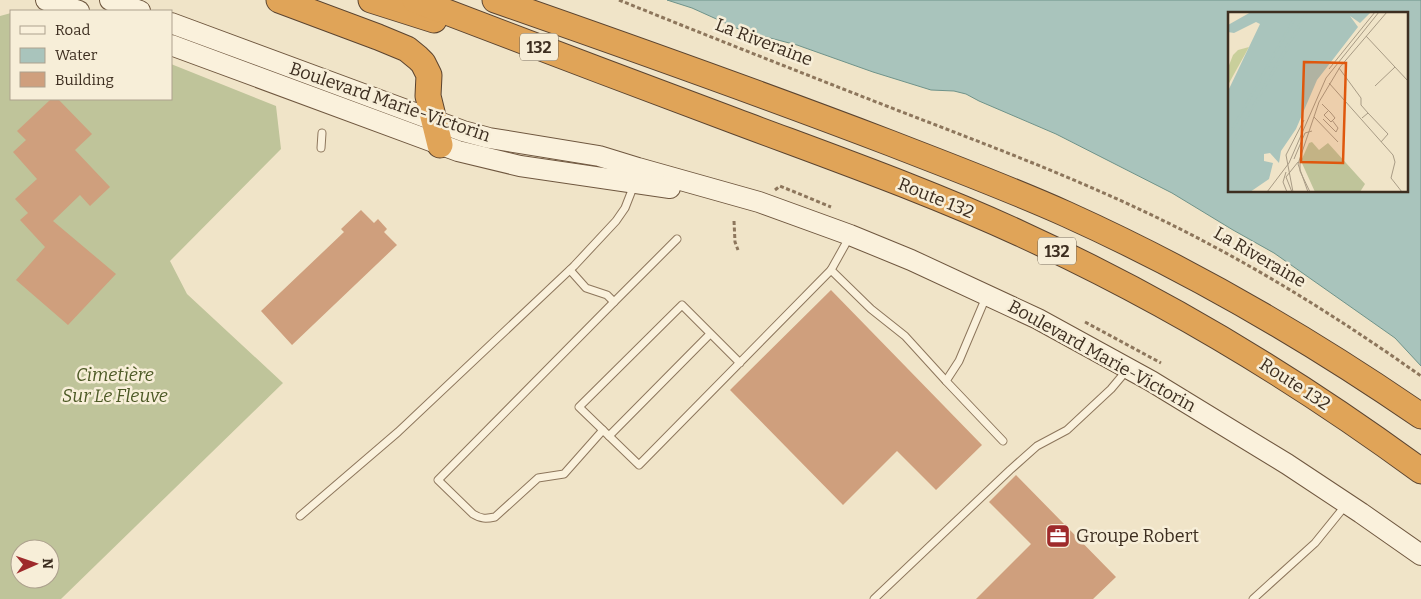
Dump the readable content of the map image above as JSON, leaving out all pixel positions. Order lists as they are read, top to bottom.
{
  "streets": {
    "highway": ["132", "Route 132"],
    "street": ["Boulevard Marie-Victorin"],
    "path": ["La Riveraine"]
  },
  "parks": ["Cimetière Sur Le Fleuve"],
  "places": {
    "office": ["Groupe Robert"]
  },
  "legend": ["Road", "Water", "Building"],
  "north": "right"
}
